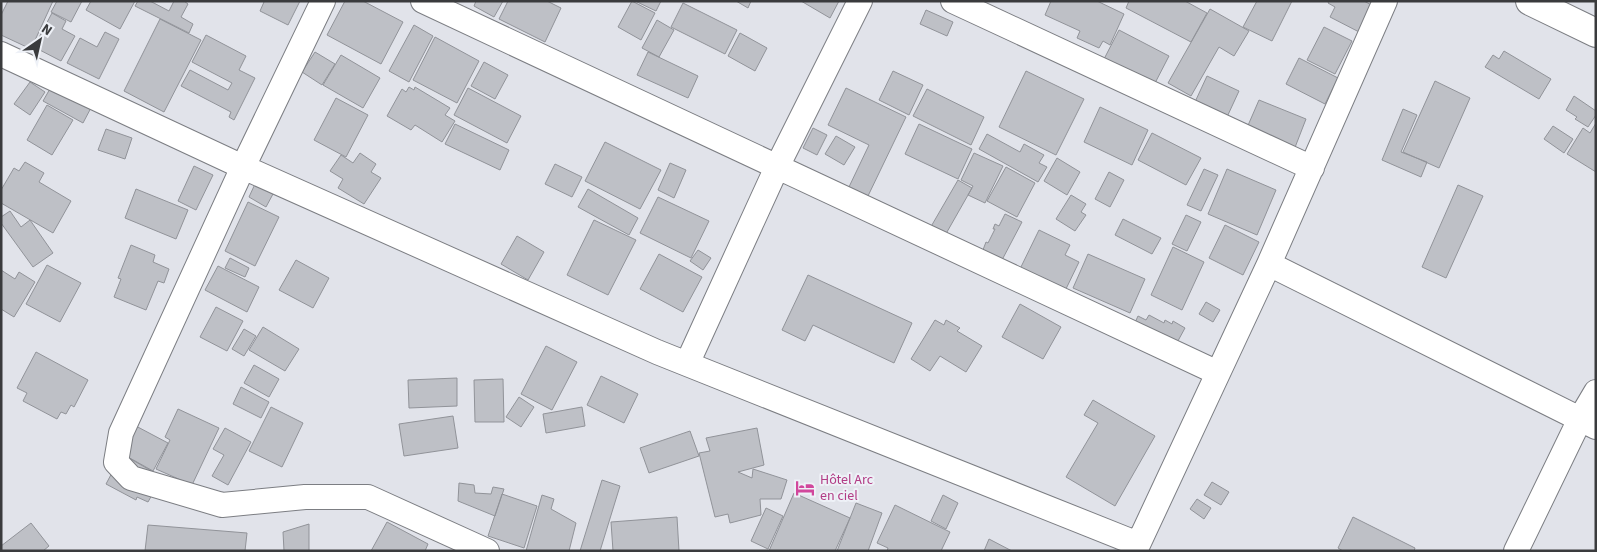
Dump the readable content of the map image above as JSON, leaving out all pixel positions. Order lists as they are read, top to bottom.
{
  "places": {
    "hotel": ["Hôtel Arc en ciel"]
  },
  "north": "top right"
}
